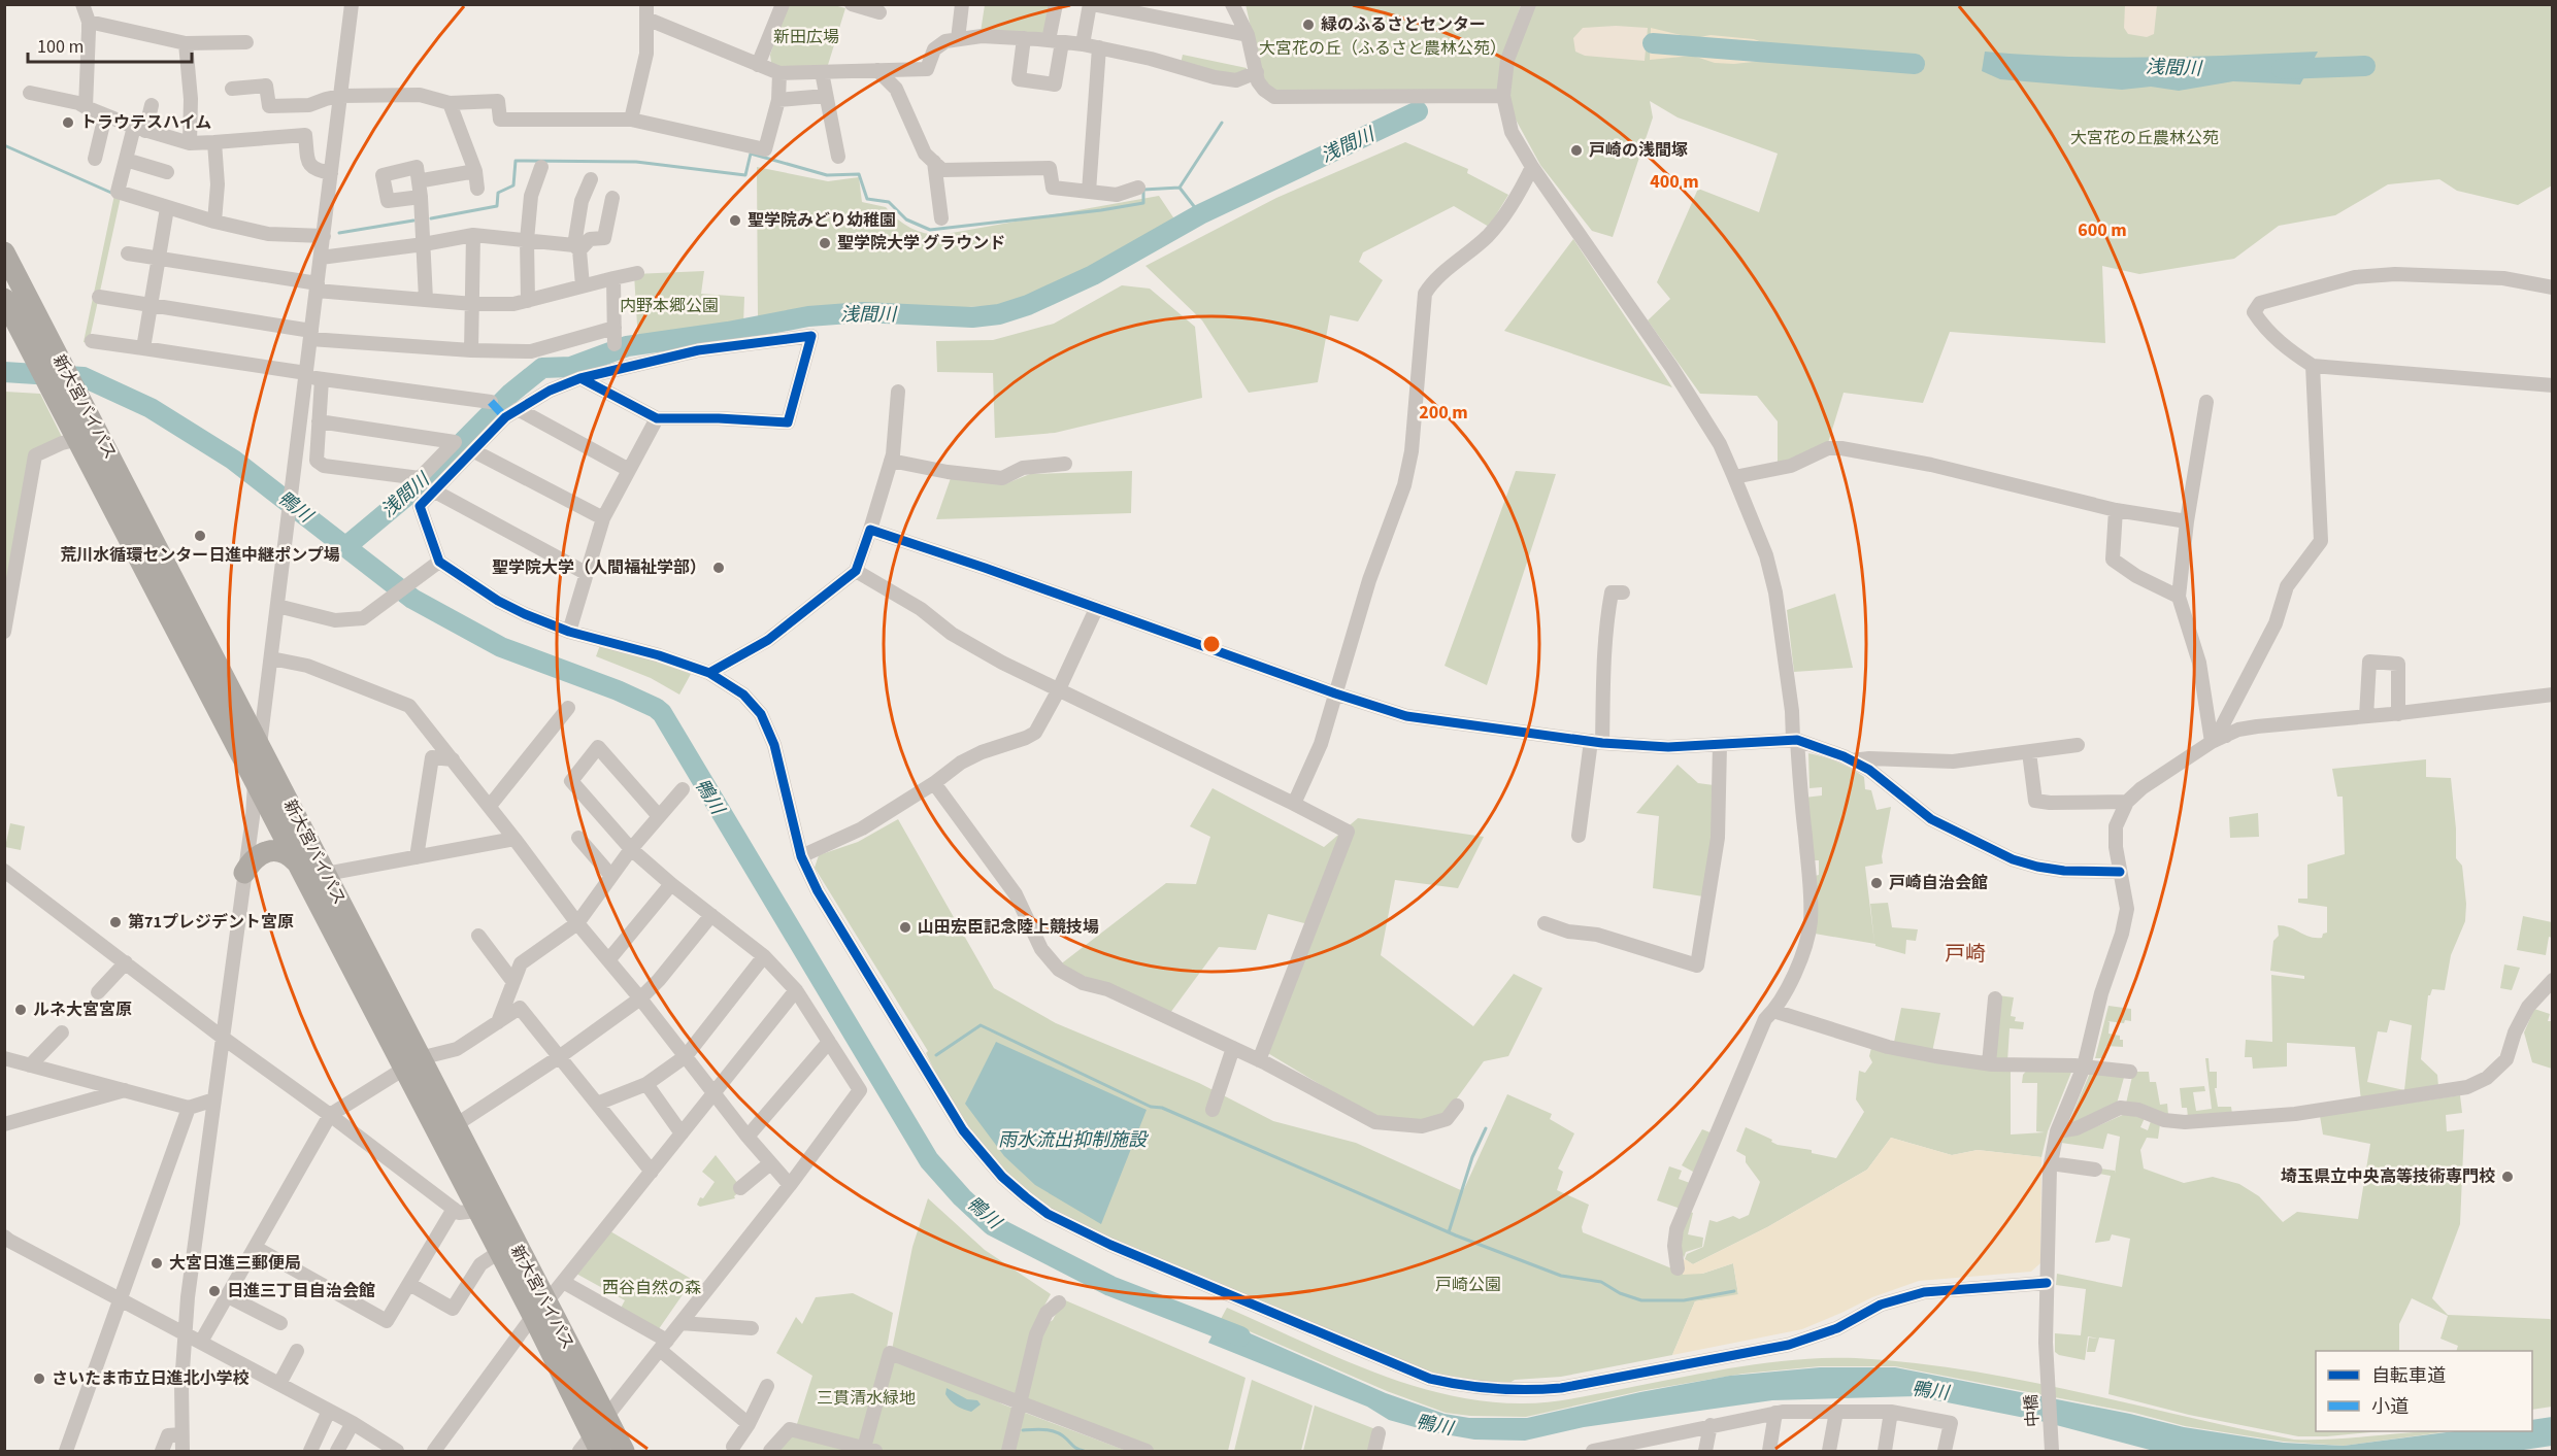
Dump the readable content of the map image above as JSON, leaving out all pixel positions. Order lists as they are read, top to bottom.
{
  "streets": {
    "highway": ["新大宮バイパス"],
    "street": ["中橋"]
  },
  "districts": ["戸崎"],
  "water": ["浅間川", "鴨川", "雨水流出抑制施設"],
  "parks": [
    "新田広場",
    "大宮花の丘（ふるさと農林公苑）",
    "大宮花の丘農林公苑",
    "内野本郷公園",
    "戸崎公園",
    "西谷自然の森",
    "三貫清水緑地"
  ],
  "places": [
    "緑のふるさとセンター",
    "トラウテスハイム",
    "戸崎の浅間塚",
    "聖学院みどり幼稚園",
    "聖学院大学 グラウンド",
    "荒川水循環センター日進中継ポンプ場",
    "聖学院大学（人間福祉学部）",
    "戸崎自治会館",
    "第71プレジデント宮原",
    "山田宏臣記念陸上競技場",
    "ルネ大宮宮原",
    "埼玉県立中央高等技術専門校",
    "大宮日進三郵便局",
    "日進三丁目自治会館",
    "さいたま市立日進北小学校"
  ],
  "legend": ["自転車道", "小道"],
  "scale_bar": "100 m",
  "rings": ["400 m", "600 m", "200 m"]
}
